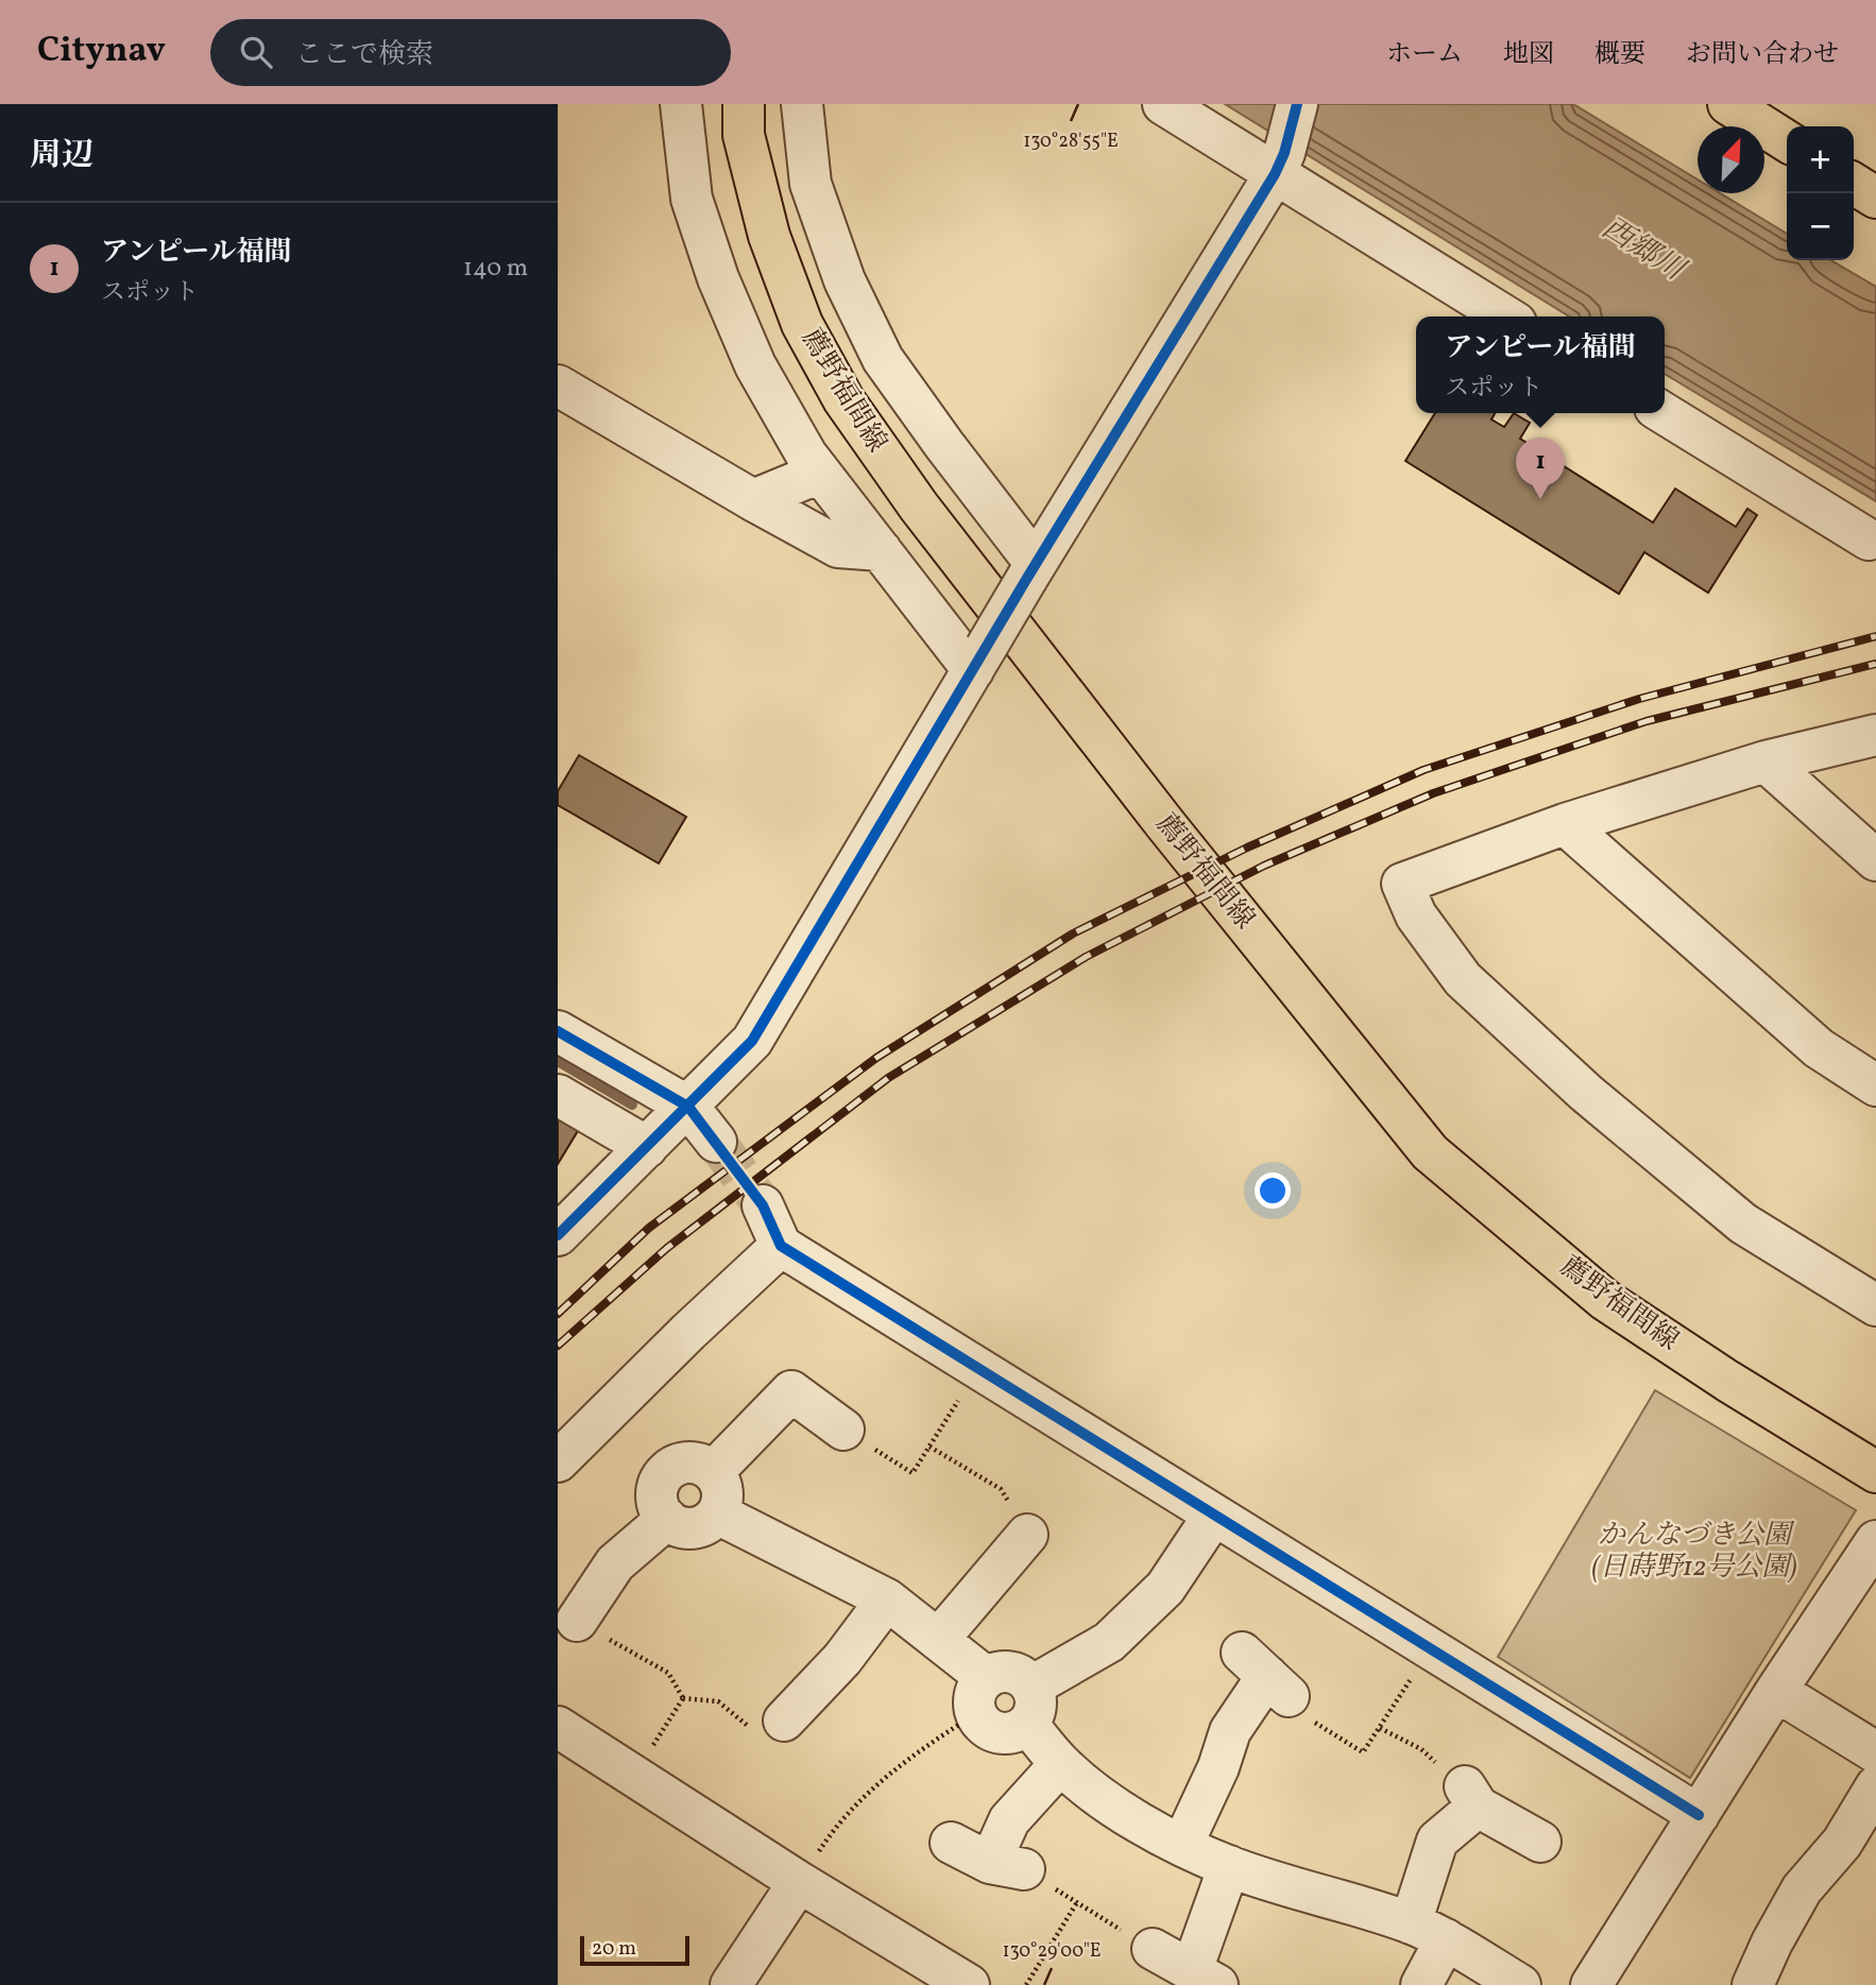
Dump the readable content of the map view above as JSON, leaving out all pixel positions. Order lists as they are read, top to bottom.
{
  "streets": {
    "main road": ["薦野福間線"]
  },
  "water": ["西郷川"],
  "parks": ["かんなづき公園 (日蒔野12号公園)"],
  "scale_bar": "20 m",
  "north": "top right",
  "page": {
    "header": "Citynav",
    "search": "ここで検索",
    "nav": [
      "ホーム",
      "地図",
      "概要",
      "お問い合わせ"
    ],
    "heading": "周辺",
    "map_buttons": ["+", "−"],
    "list": [
      {
        "mark": "1",
        "name": "アンピール福間",
        "note": "スポット",
        "value": "140 m"
      }
    ],
    "popup": ["アンピール福間", "スポット"],
    "pins": "1",
    "scale": "20 m"
  },
  "coordinates": ["130°28'55\"E", "130°29'00\"E"]
}
